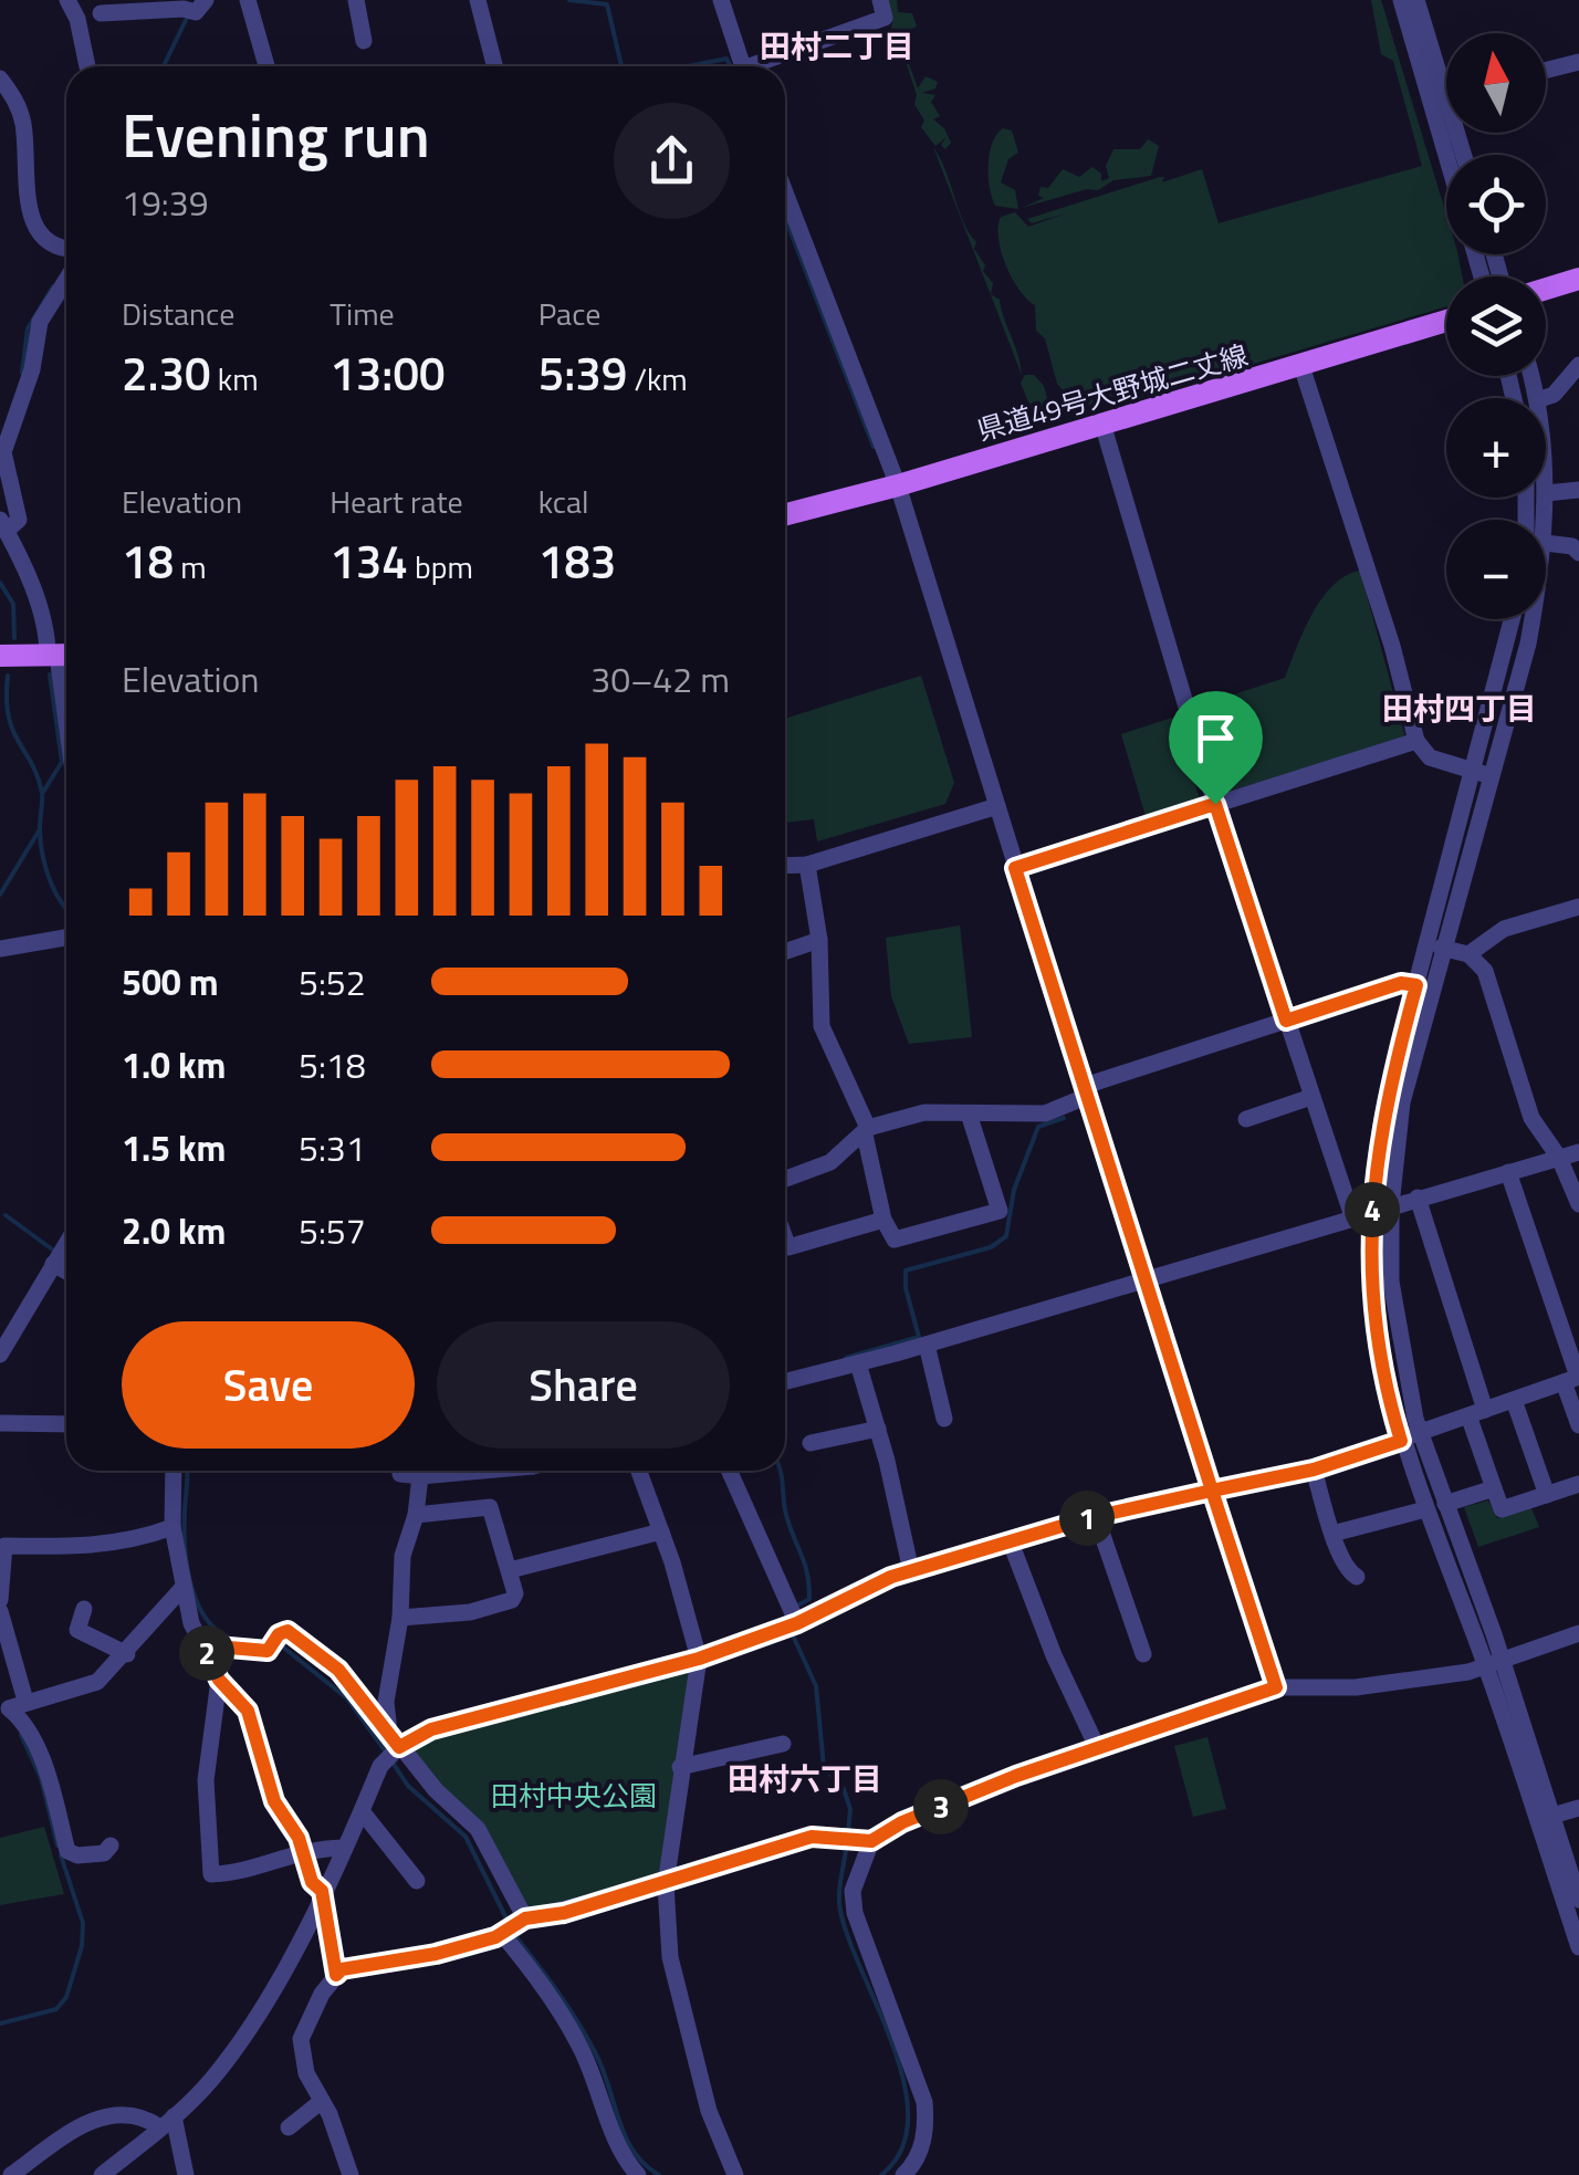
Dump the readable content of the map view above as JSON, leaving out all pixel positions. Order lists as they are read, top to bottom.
{
  "streets": {
    "main road": ["県道49号大野城二丈線"]
  },
  "districts": ["田村二丁目", "田村四丁目", "田村六丁目"],
  "parks": ["田村中央公園"],
  "north": "top",
  "page": {
    "map_buttons": ["+", "−"],
    "heading": ["Evening run", "19:39"],
    "stats": [
      ["Distance", "2.30 km"],
      ["Time", "13:00"],
      ["Pace", "5:39 /km"],
      ["Elevation", "18 m"],
      ["Heart rate", "134 bpm"],
      ["kcal", "183"]
    ],
    "chart": ["Elevation", "30–42 m"],
    "list": [
      {
        "name": "500 m",
        "note": "5:52"
      },
      {
        "name": "1.0 km",
        "note": "5:18"
      },
      {
        "name": "1.5 km",
        "note": "5:31"
      },
      {
        "name": "2.0 km",
        "note": "5:57"
      }
    ],
    "pins": [
      "4",
      "1",
      "2",
      "3"
    ],
    "buttons": ["Save", "Share"]
  }
}
